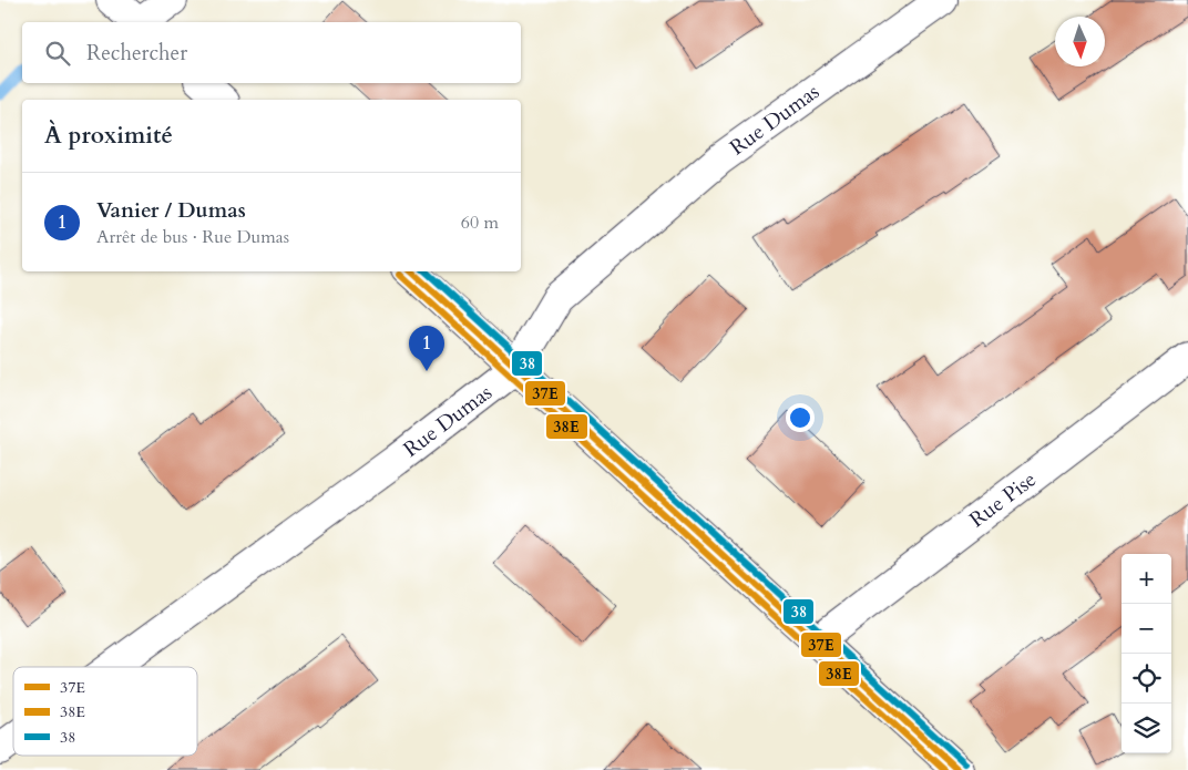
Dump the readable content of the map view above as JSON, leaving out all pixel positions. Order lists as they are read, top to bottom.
{
  "streets": {
    "street": ["Rue Dumas", "Rue Pise"]
  },
  "lines": ["transit line 37E", "transit line 38", "transit line 38E"],
  "legend": ["37E", "38E", "38"],
  "north": "bottom",
  "page": {
    "search": "Rechercher",
    "heading": "À proximité",
    "list": [
      {
        "mark": "1",
        "name": "Vanier / Dumas",
        "note": "Arrêt de bus · Rue Dumas",
        "value": "60 m"
      }
    ],
    "pins": "1",
    "map_buttons": ["+", "−"]
  }
}
